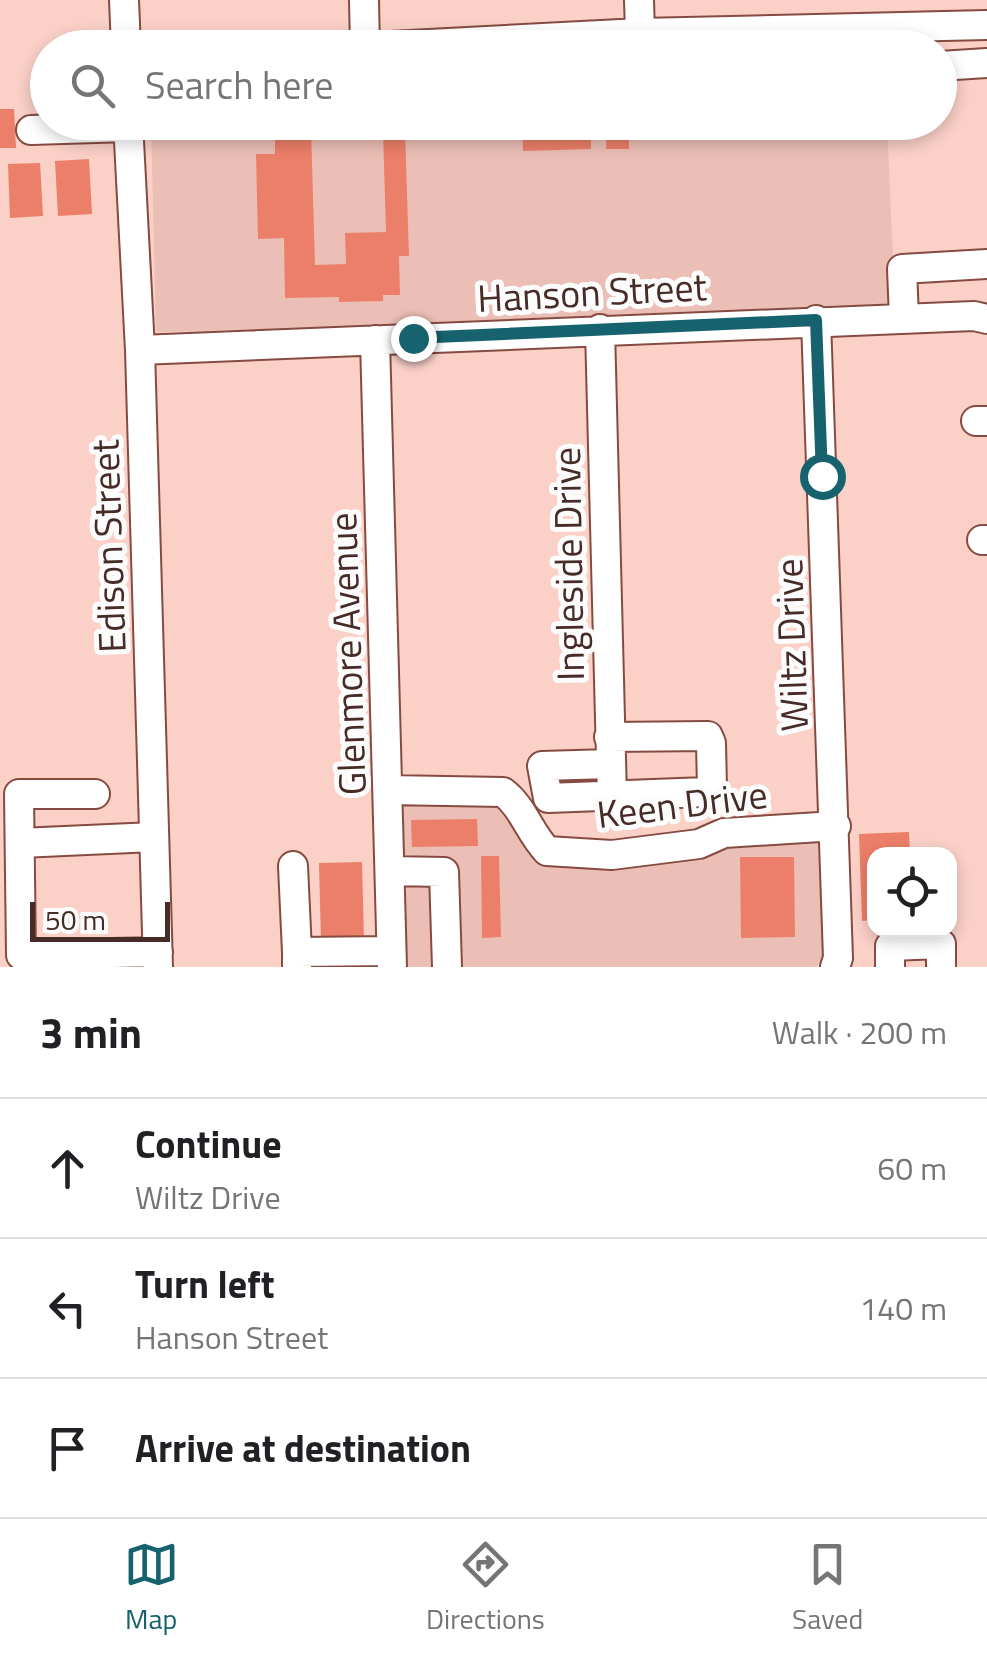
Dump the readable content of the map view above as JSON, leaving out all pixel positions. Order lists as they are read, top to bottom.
{
  "streets": {
    "street": [
      "Hanson Street",
      "Edison Street",
      "Ingleside Drive",
      "Wiltz Drive",
      "Glenmore Avenue",
      "Keen Drive"
    ]
  },
  "crossings": [
    ["Hanson Street", "Edison Street"],
    ["Hanson Street", "Ingleside Drive"],
    ["Hanson Street", "Wiltz Drive"],
    ["Hanson Street", "Glenmore Avenue"],
    ["Wiltz Drive", "Keen Drive"],
    ["Glenmore Avenue", "Keen Drive"]
  ],
  "scale_bar": "50 m",
  "page": {
    "search": "Search here",
    "scale": "50 m",
    "heading": ["3 min", "Walk · 200 m"],
    "list": [
      ["Continue", "Wiltz Drive", "60 m"],
      ["Turn left", "Hanson Street", "140 m"],
      "Arrive at destination"
    ],
    "nav": ["Map", "Directions", "Saved"]
  }
}
